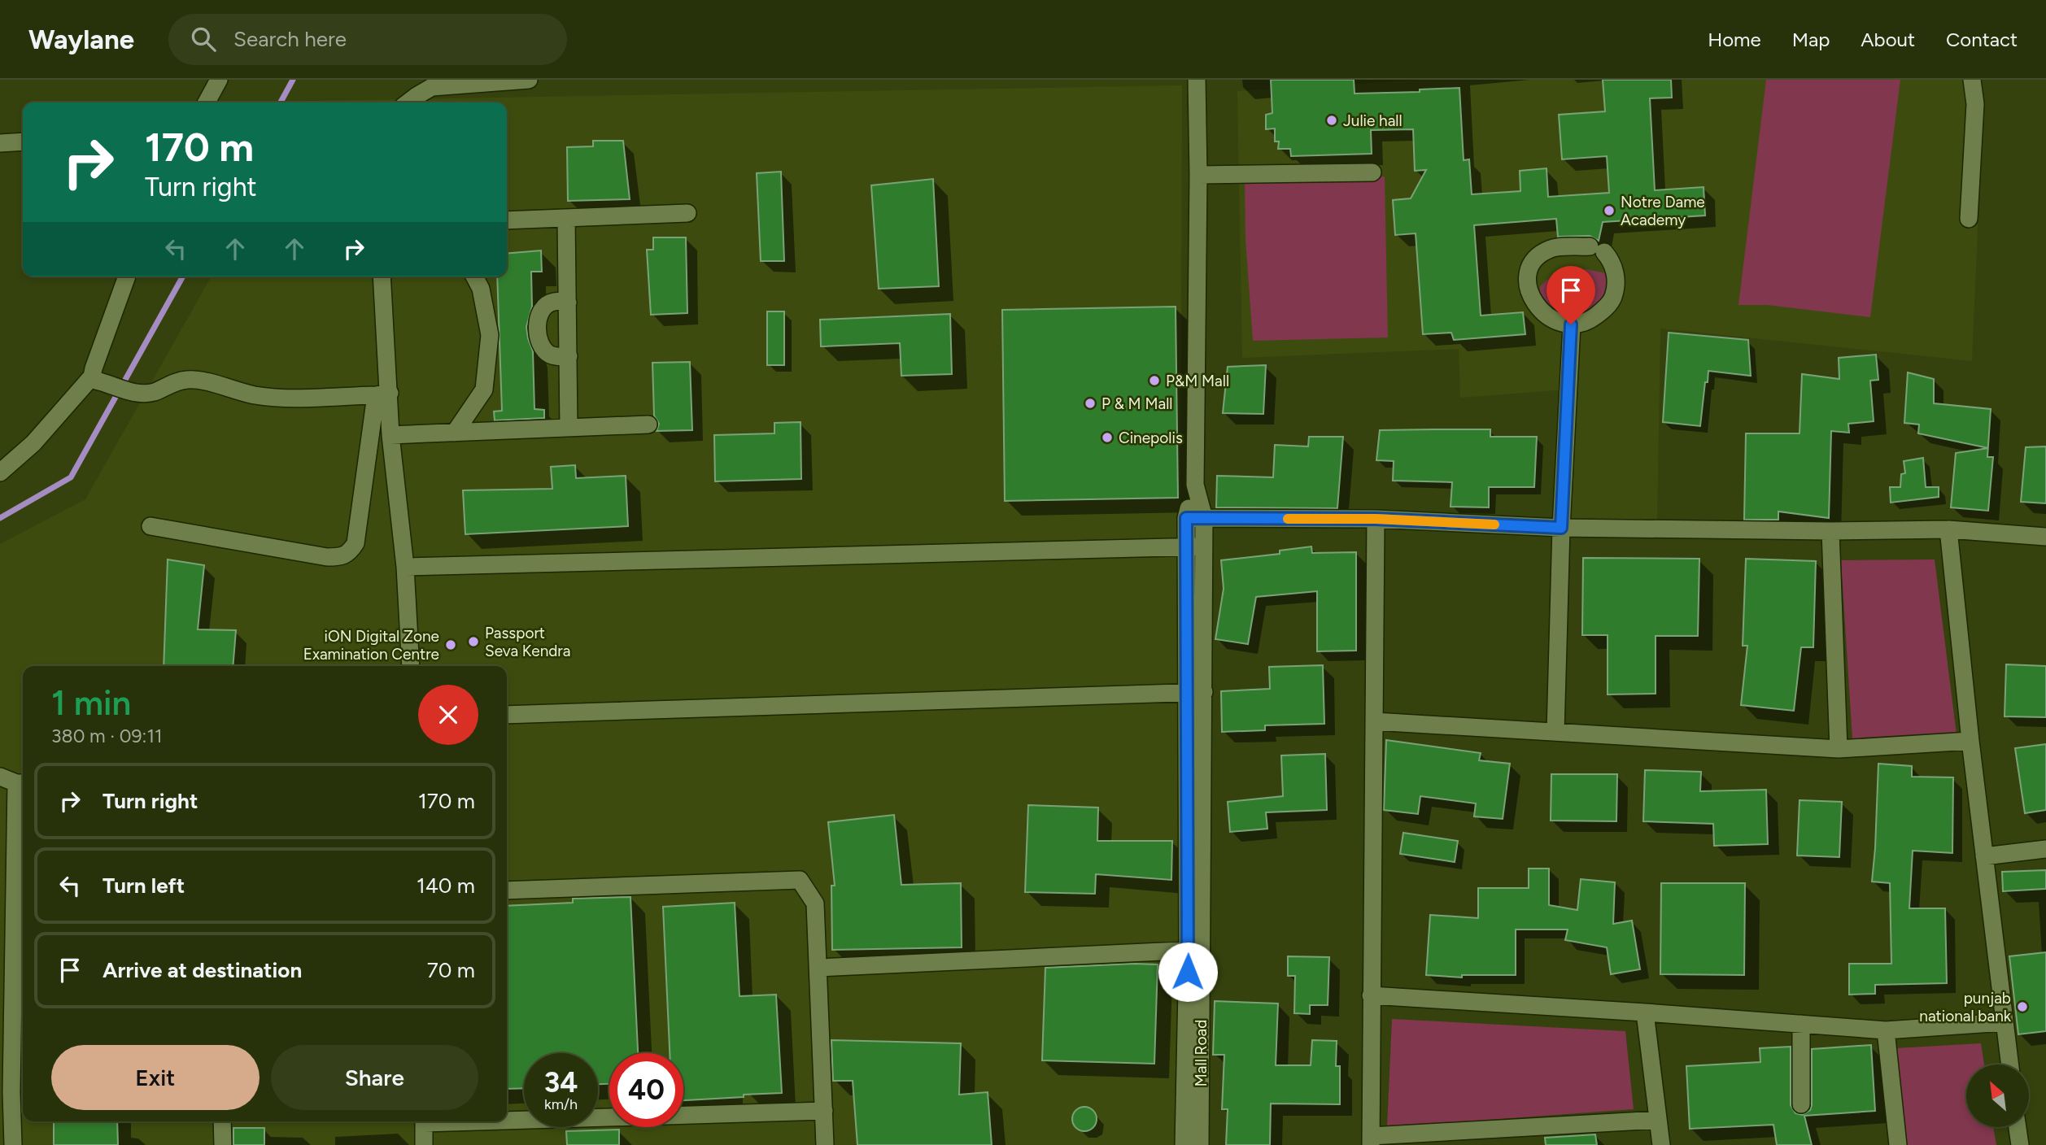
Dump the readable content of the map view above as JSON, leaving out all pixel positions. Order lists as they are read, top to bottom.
{
  "streets": {
    "street": ["Mall Road"]
  },
  "places": [
    "Julie hall",
    "Notre Dame Academy",
    "P&M Mall",
    "P & M Mall",
    "Cinepolis",
    "Passport Seva Kendra",
    "iON Digital Zone Examination Centre",
    "punjab national bank"
  ],
  "north": "top left",
  "page": {
    "header": "Waylane",
    "search": "Search here",
    "nav": [
      "Home",
      "Map",
      "About",
      "Contact"
    ],
    "turn": ["170 m", "Turn right"],
    "heading": ["1 min", "380 m · 09:11"],
    "list": [
      {
        "name": "Turn right",
        "value": "170 m"
      },
      {
        "name": "Turn left",
        "value": "140 m"
      },
      {
        "name": "Arrive at destination",
        "value": "70 m"
      }
    ],
    "buttons": ["Exit", "Share"],
    "speed": "34 km/h",
    "limit": "40"
  }
}
